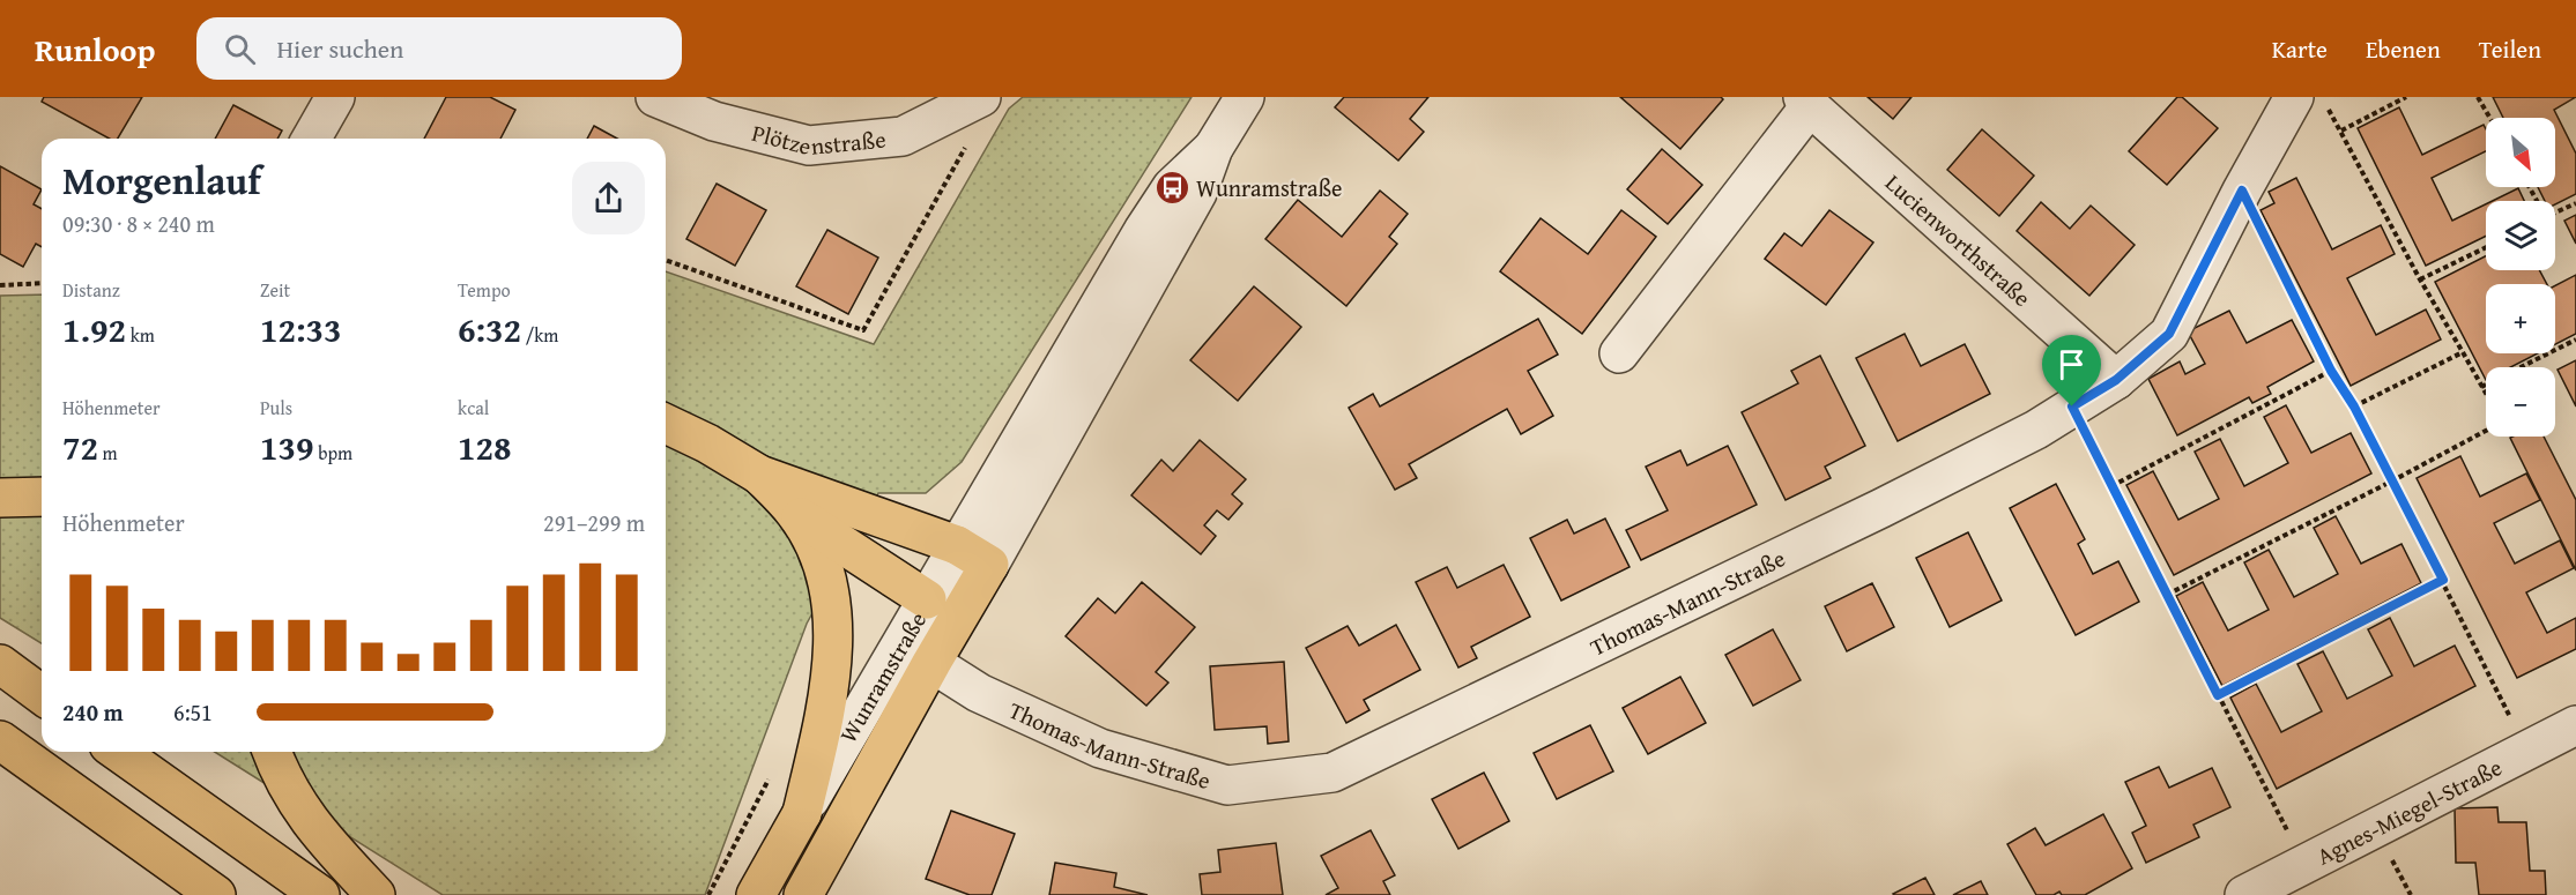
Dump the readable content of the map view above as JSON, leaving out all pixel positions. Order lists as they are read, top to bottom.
{
  "streets": {
    "main road": ["Wunramstraße"],
    "street": [
      "Plötzenstraße",
      "Lucienworthstraße",
      "Thomas-Mann-Straße",
      "Agnes-Miegel-Straße"
    ]
  },
  "crossings": [
    ["Lucienworthstraße", "Thomas-Mann-Straße"],
    ["Thomas-Mann-Straße", "Wunramstraße"]
  ],
  "places": {
    "bus stop": ["Wunramstraße"]
  },
  "north": "bottom right",
  "page": {
    "header": "Runloop",
    "search": "Hier suchen",
    "nav": ["Karte", "Ebenen", "Teilen"],
    "map_buttons": ["+", "−"],
    "heading": ["Morgenlauf", "09:30 · 8 × 240 m"],
    "stats": [
      ["Distanz", "1.92 km"],
      ["Zeit", "12:33"],
      ["Tempo", "6:32 /km"],
      ["Höhenmeter", "72 m"],
      ["Puls", "139 bpm"],
      ["kcal", "128"]
    ],
    "chart": ["Höhenmeter", "291–299 m"],
    "list": [
      {
        "name": "240 m",
        "note": "6:51"
      }
    ]
  }
}
